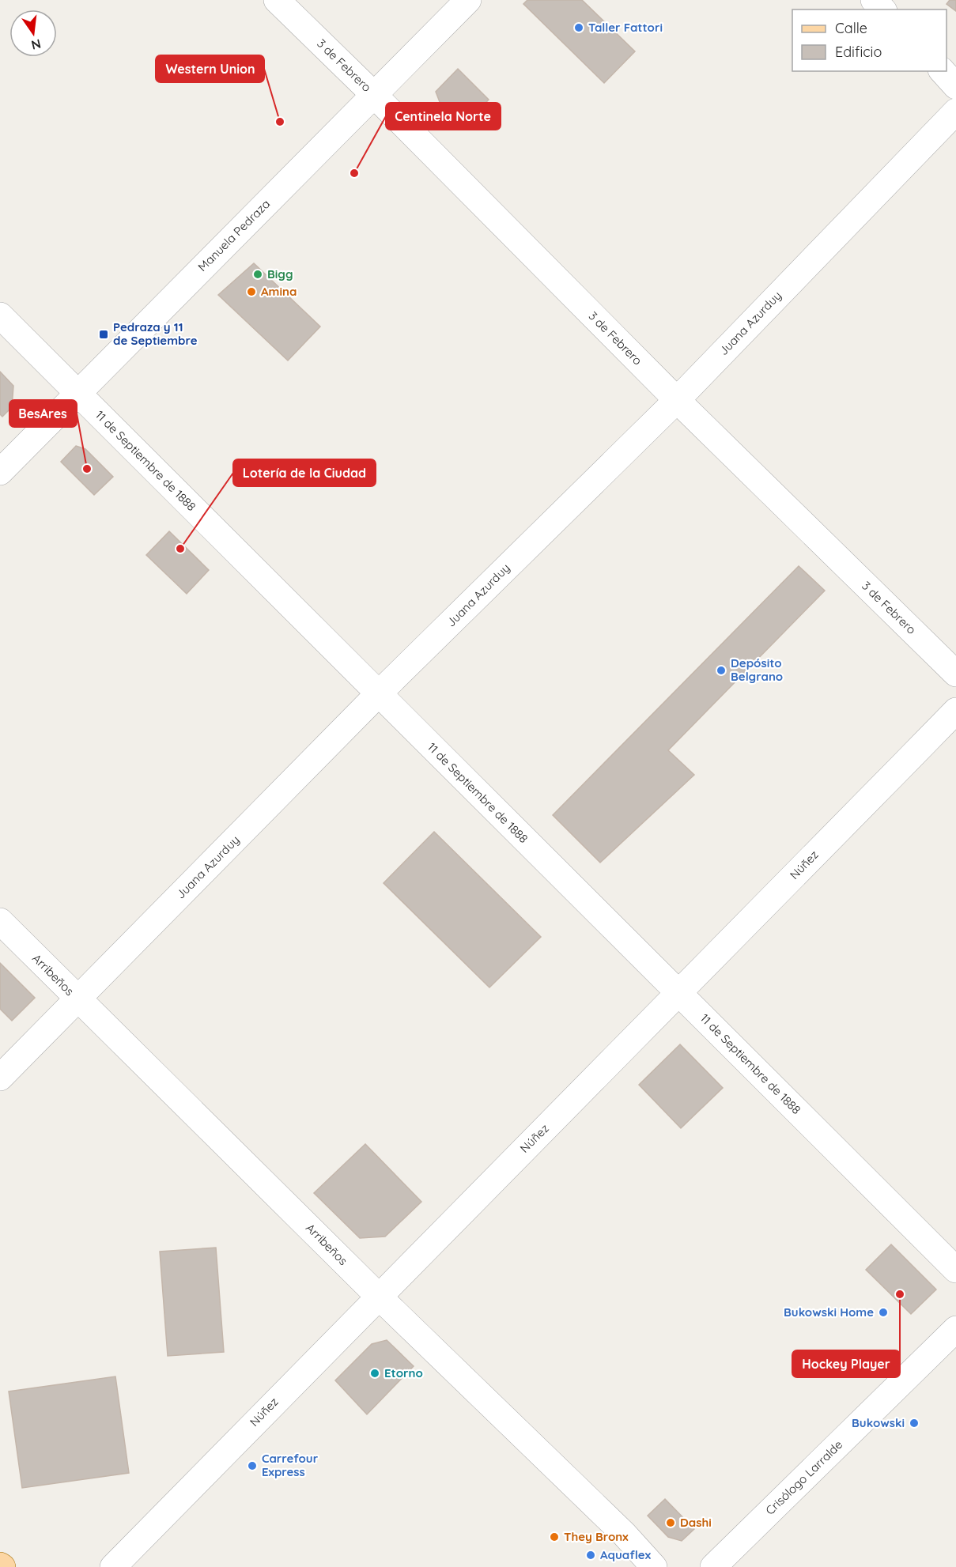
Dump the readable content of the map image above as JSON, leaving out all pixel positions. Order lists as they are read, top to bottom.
{
  "streets": {
    "street": [
      "3 de Febrero",
      "Manuela Pedraza",
      "Juana Azurduy",
      "11 de Septiembre de 1888",
      "Núñez",
      "Arribeños",
      "Crisólogo Larralde"
    ]
  },
  "crossings": [
    ["3 de Febrero", "Manuela Pedraza"],
    ["3 de Febrero", "Juana Azurduy"],
    ["Manuela Pedraza", "11 de Septiembre de 1888"],
    ["Juana Azurduy", "11 de Septiembre de 1888"],
    ["Juana Azurduy", "Arribeños"],
    ["11 de Septiembre de 1888", "Núñez"],
    ["Núñez", "Arribeños"]
  ],
  "places": {
    "other": [
      "Taller Fattori",
      "Western Union",
      "Centinela Norte",
      "Bigg",
      "Amina",
      "BesAres",
      "Lotería de la Ciudad",
      "Depósito Belgrano",
      "Hockey Player",
      "Bukowski Home",
      "Etorno",
      "Bukowski",
      "Carrefour Express",
      "Dashi",
      "They Bronx",
      "Aquaflex"
    ],
    "transit": ["Pedraza y 11 de Septiembre"]
  },
  "legend": ["Calle", "Edificio"],
  "north": "bottom"
}
